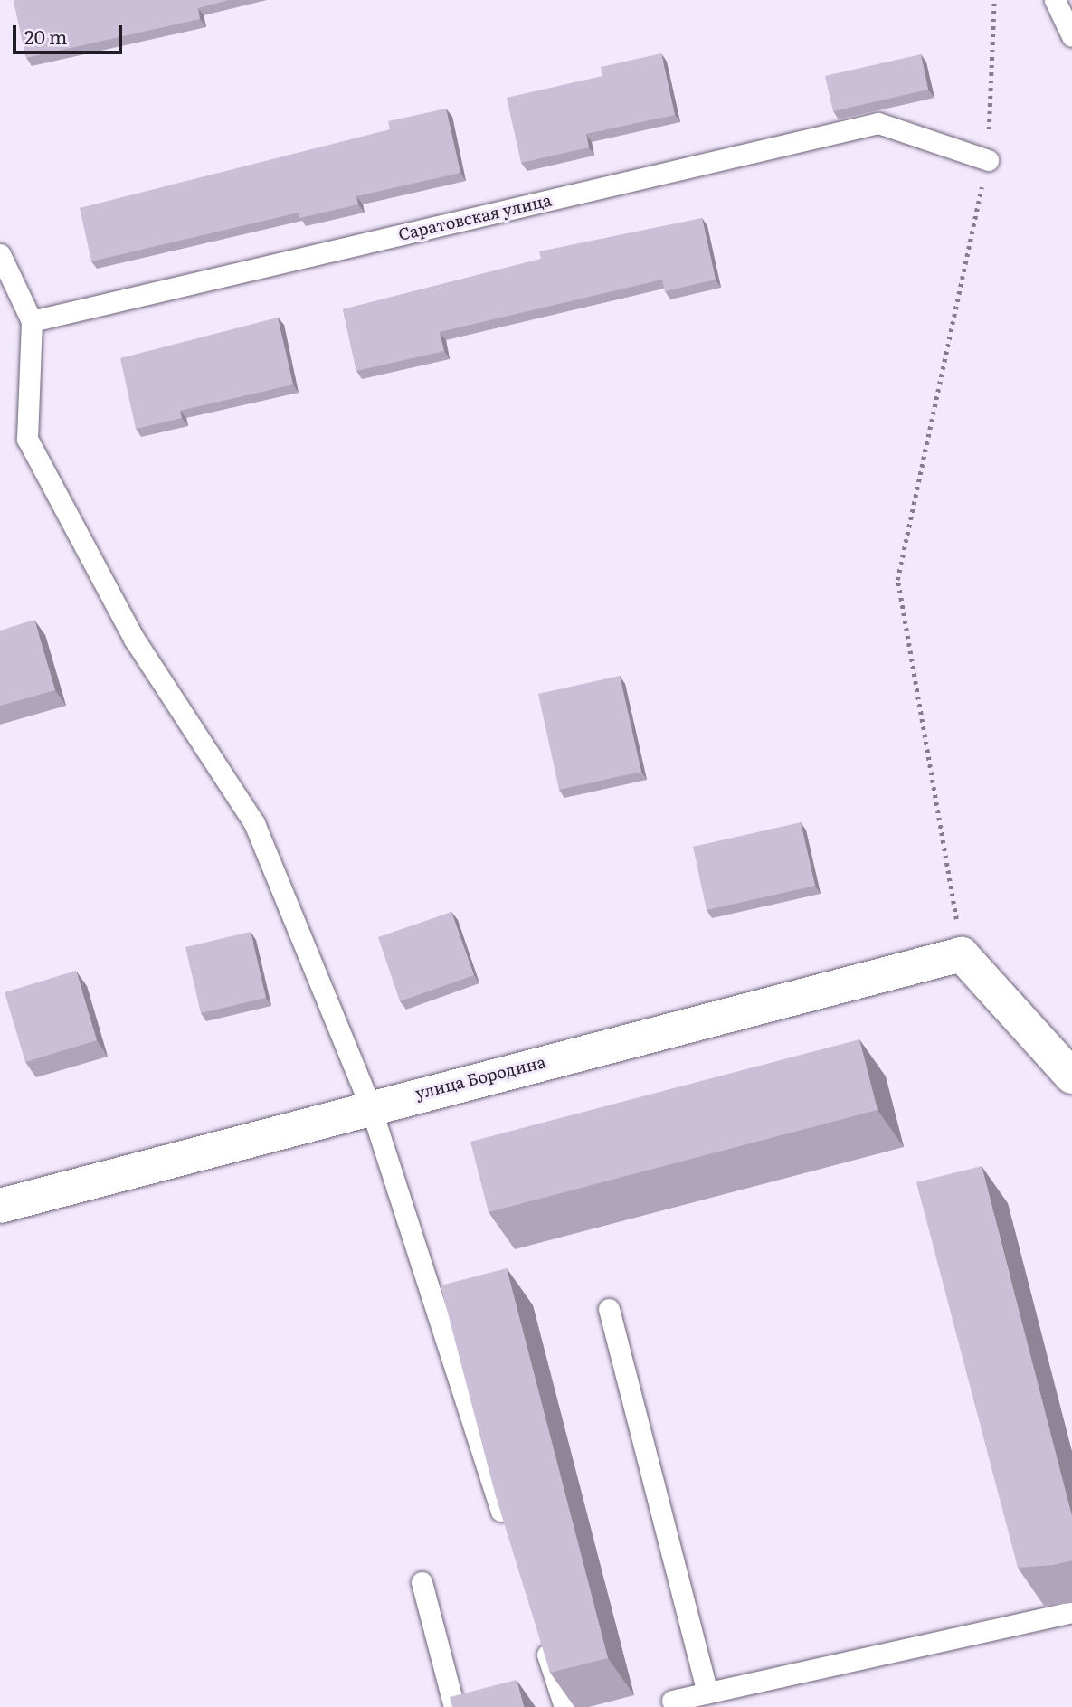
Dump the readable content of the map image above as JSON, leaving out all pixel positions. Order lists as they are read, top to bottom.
{
  "streets": {
    "street": ["улица Бородина"],
    "lane": ["Саратовская улица"]
  },
  "scale_bar": "20 m"
}
